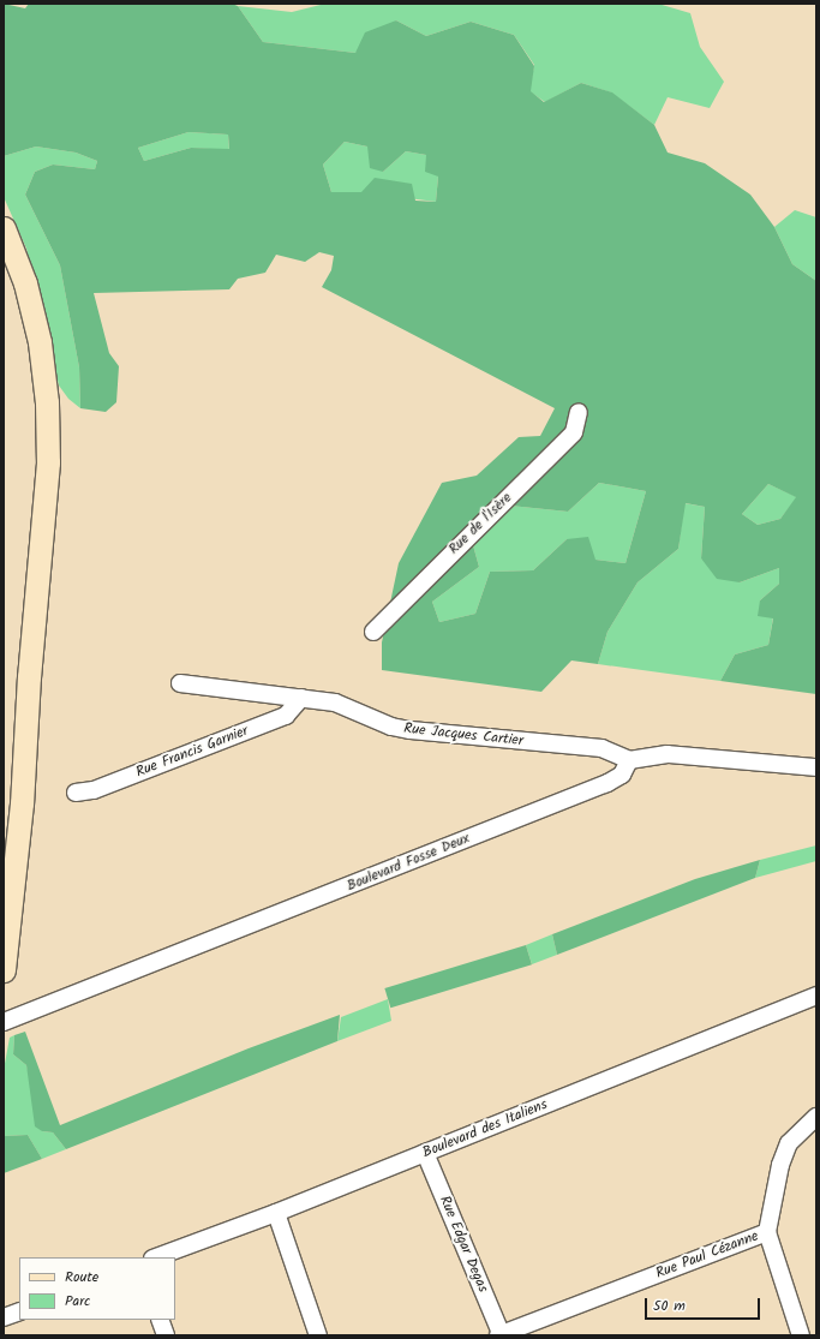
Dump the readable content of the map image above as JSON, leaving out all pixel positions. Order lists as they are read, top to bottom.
{
  "streets": {
    "street": [
      "Rue de l'Isère",
      "Rue Jacques Cartier",
      "Rue Francis Garnier",
      "Boulevard Fosse Deux",
      "Boulevard des Italiens",
      "Rue Edgar Degas",
      "Rue Paul Cézanne"
    ]
  },
  "crossings": [
    ["Rue Jacques Cartier", "Rue Francis Garnier"],
    ["Rue Jacques Cartier", "Boulevard Fosse Deux"],
    ["Boulevard des Italiens", "Rue Edgar Degas"],
    ["Rue Edgar Degas", "Rue Paul Cézanne"]
  ],
  "legend": ["Route", "Parc"],
  "scale_bar": "50 m"
}
